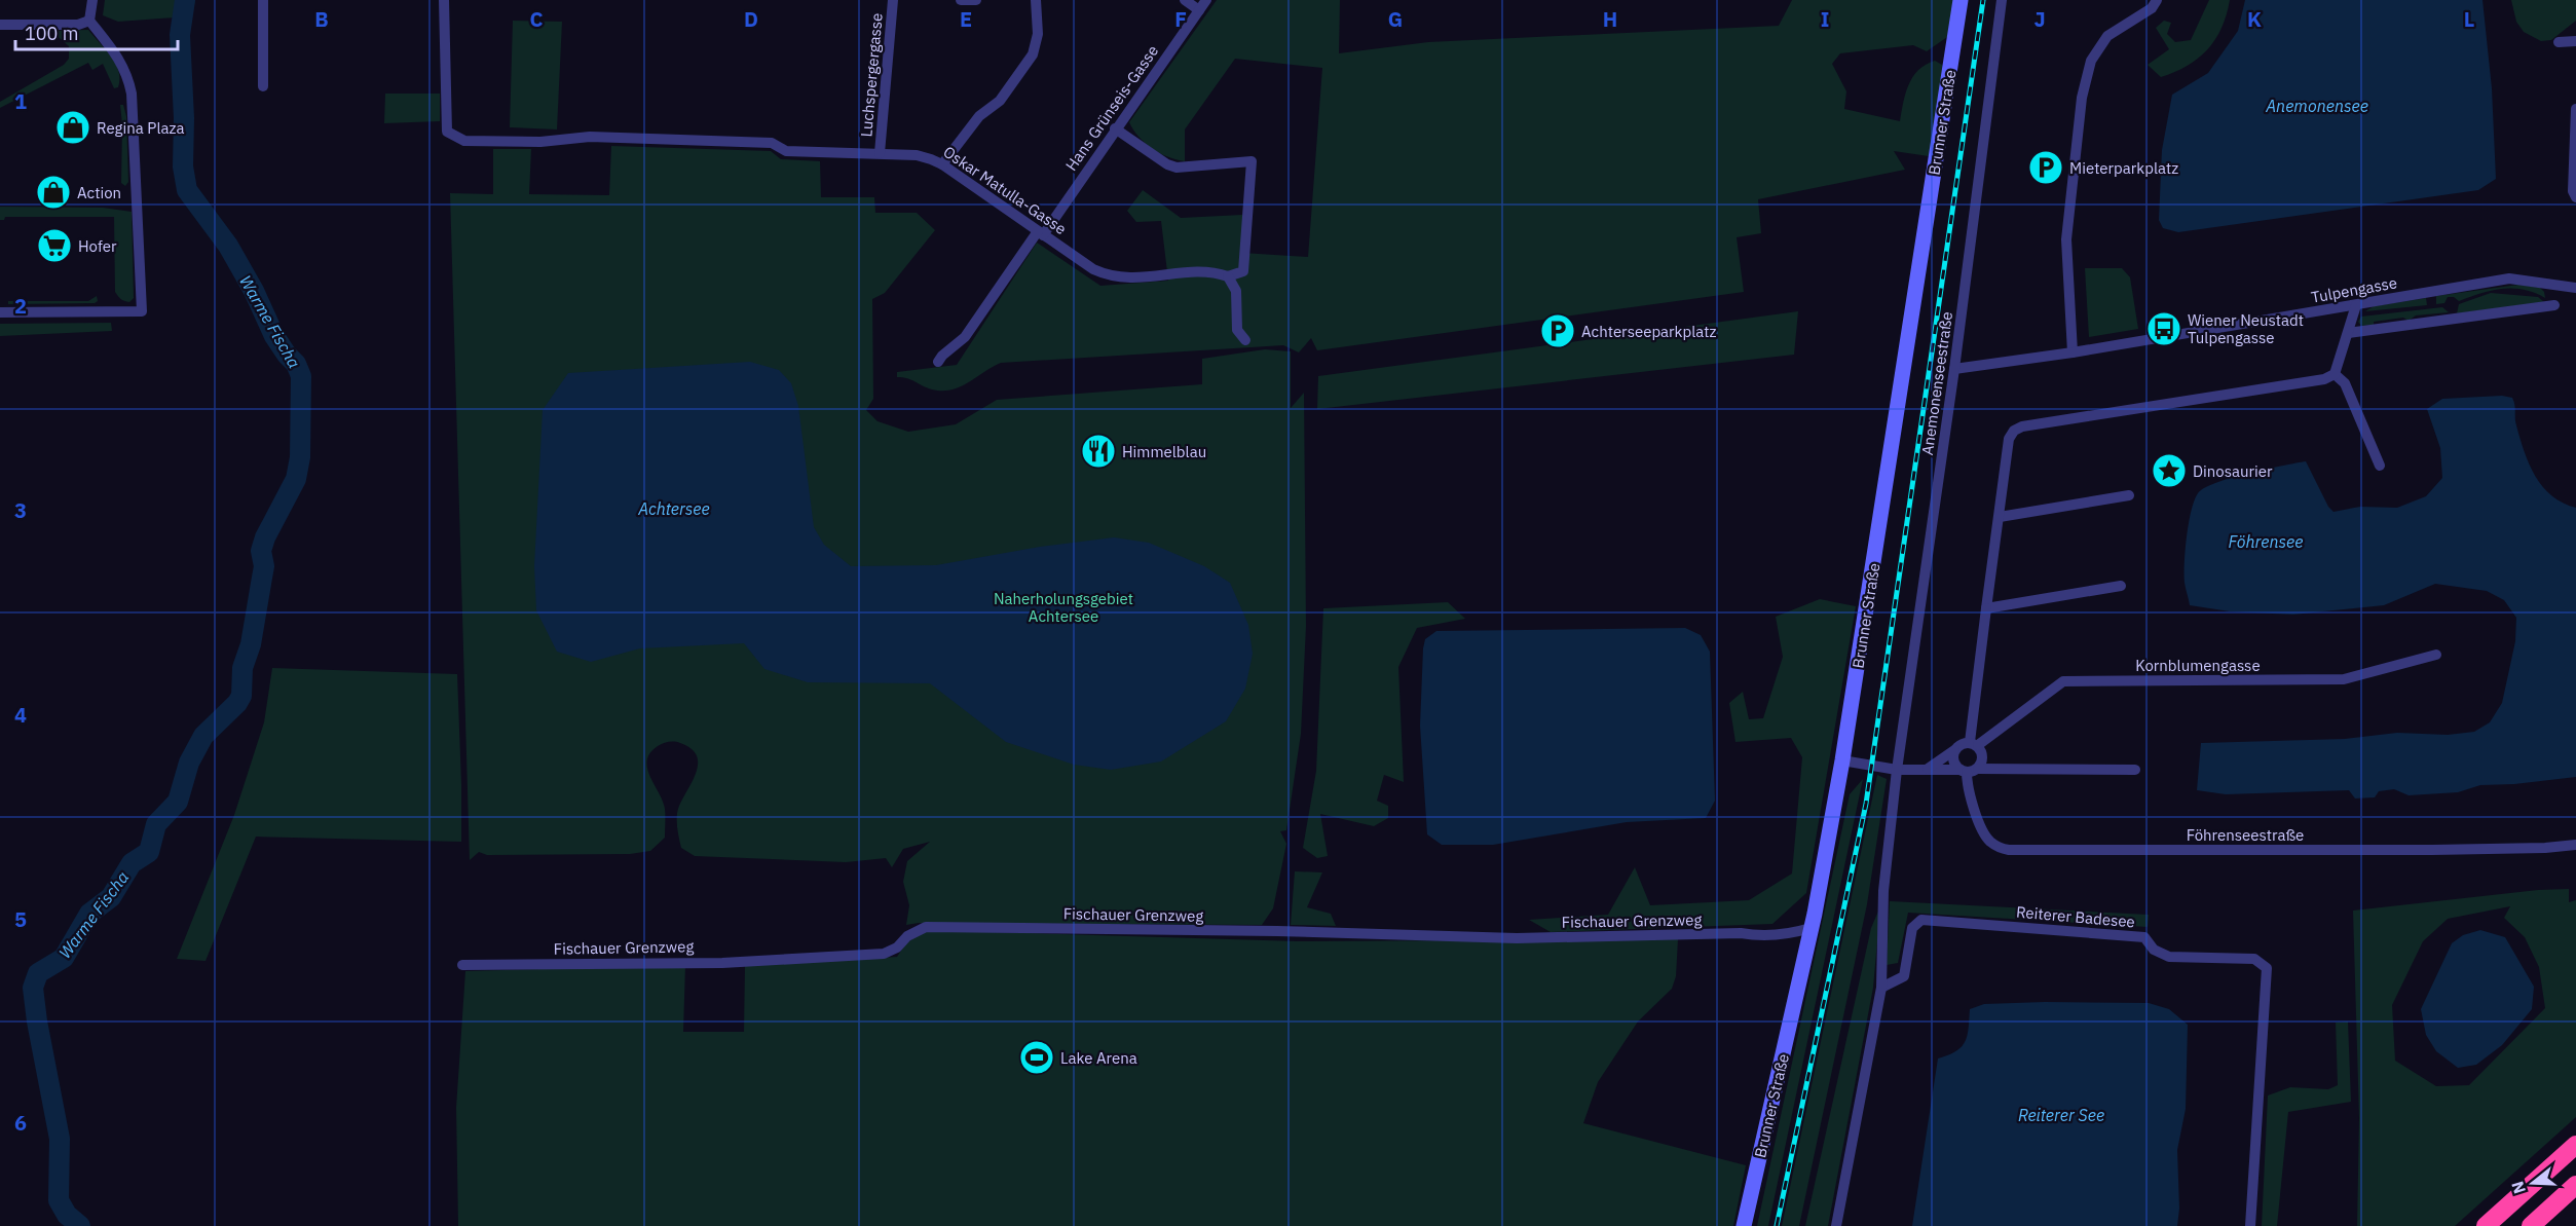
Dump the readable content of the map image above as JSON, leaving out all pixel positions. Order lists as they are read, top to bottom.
{
  "streets": {
    "main road": ["Brunner Straße"],
    "street": [
      "Luchspergergasse",
      "Hans Grünseis-Gasse",
      "Oskar Matulla-Gasse",
      "Tulpengasse",
      "Anemonenseestraße",
      "Kornblumengasse",
      "Föhrenseestraße",
      "Fischauer Grenzweg",
      "Reiterer Badesee"
    ]
  },
  "crossings": [
    ["Luchspergergasse", "Oskar Matulla-Gasse"],
    ["Hans Grünseis-Gasse", "Oskar Matulla-Gasse"],
    ["Brunner Straße", "Fischauer Grenzweg"],
    ["Tulpengasse", "Anemonenseestraße"],
    ["Kornblumengasse", "Föhrenseestraße"]
  ],
  "water": [
    "Anemonensee",
    "Warme Fischa",
    "Achtersee",
    "Föhrensee",
    "Reiterer See"
  ],
  "parks": ["Naherholungsgebiet Achtersee"],
  "places": {
    "shop": ["Regina Plaza", "Action"],
    "parking": ["Mieterparkplatz", "Achterseeparkplatz"],
    "supermarket": ["Hofer"],
    "bus stop": ["Wiener Neustadt Tulpengasse"],
    "restaurant": ["Himmelblau"],
    "place": ["Dinosaurier"],
    "sports": ["Lake Arena"]
  },
  "scale_bar": "100 m",
  "north": "left",
  "grid": {
    "columns": [
      "B",
      "C",
      "D",
      "E",
      "F",
      "G",
      "H",
      "I",
      "J",
      "K",
      "L"
    ],
    "rows": [
      "1",
      "2",
      "3",
      "4",
      "5",
      "6"
    ]
  }
}
